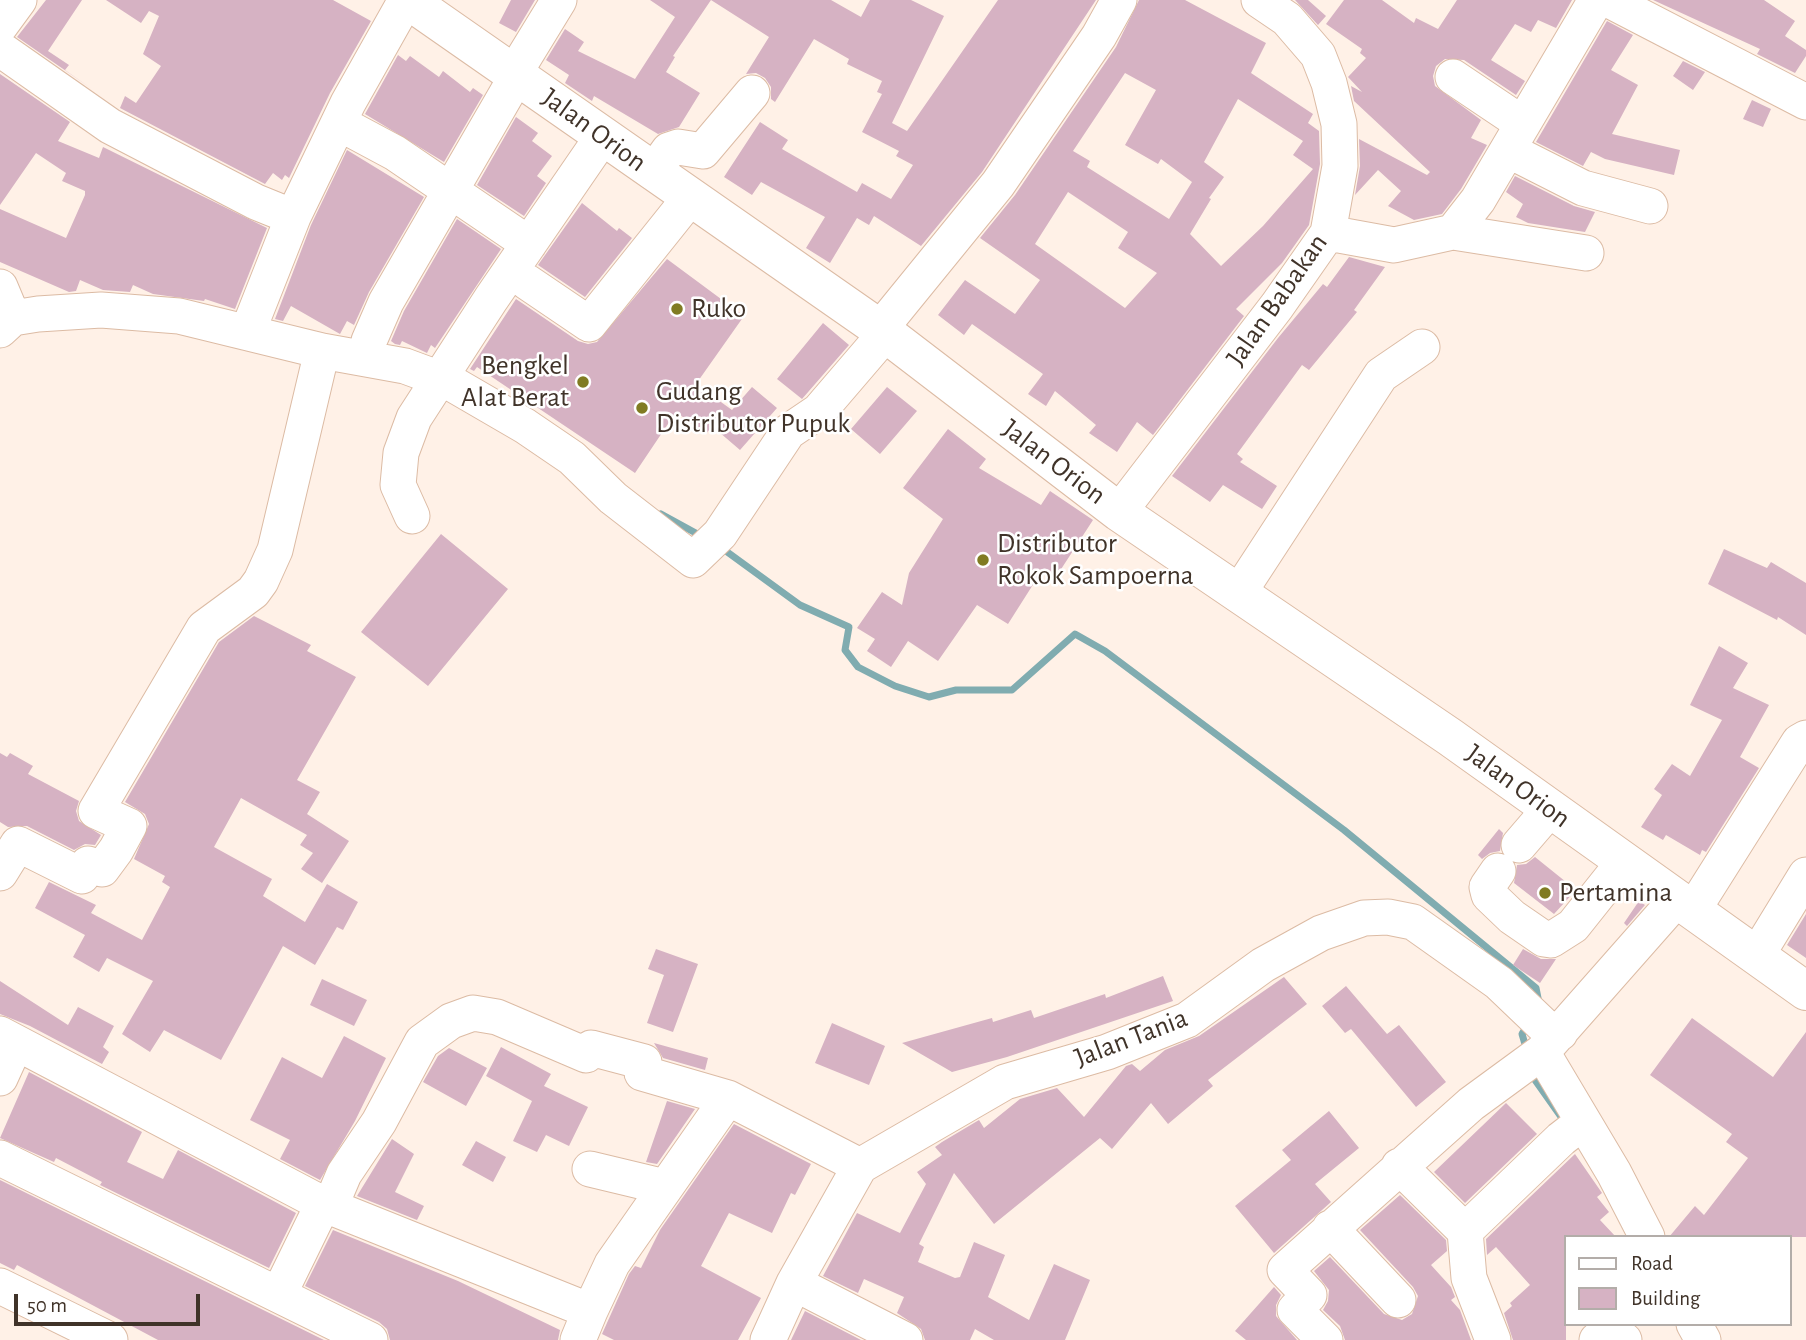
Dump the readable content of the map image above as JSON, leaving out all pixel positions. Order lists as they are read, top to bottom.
{
  "streets": {
    "highway": ["Jalan Orion"],
    "street": ["Jalan Babakan", "Jalan Tania"]
  },
  "crossings": [
    ["Jalan Orion", "Jalan Babakan"]
  ],
  "places": [
    "Ruko",
    "Bengkel Alat Berat",
    "Gudang Distributor Pupuk",
    "Distributor Rokok Sampoerna",
    "Pertamina"
  ],
  "legend": ["Road", "Building"],
  "scale_bar": "50 m"
}
